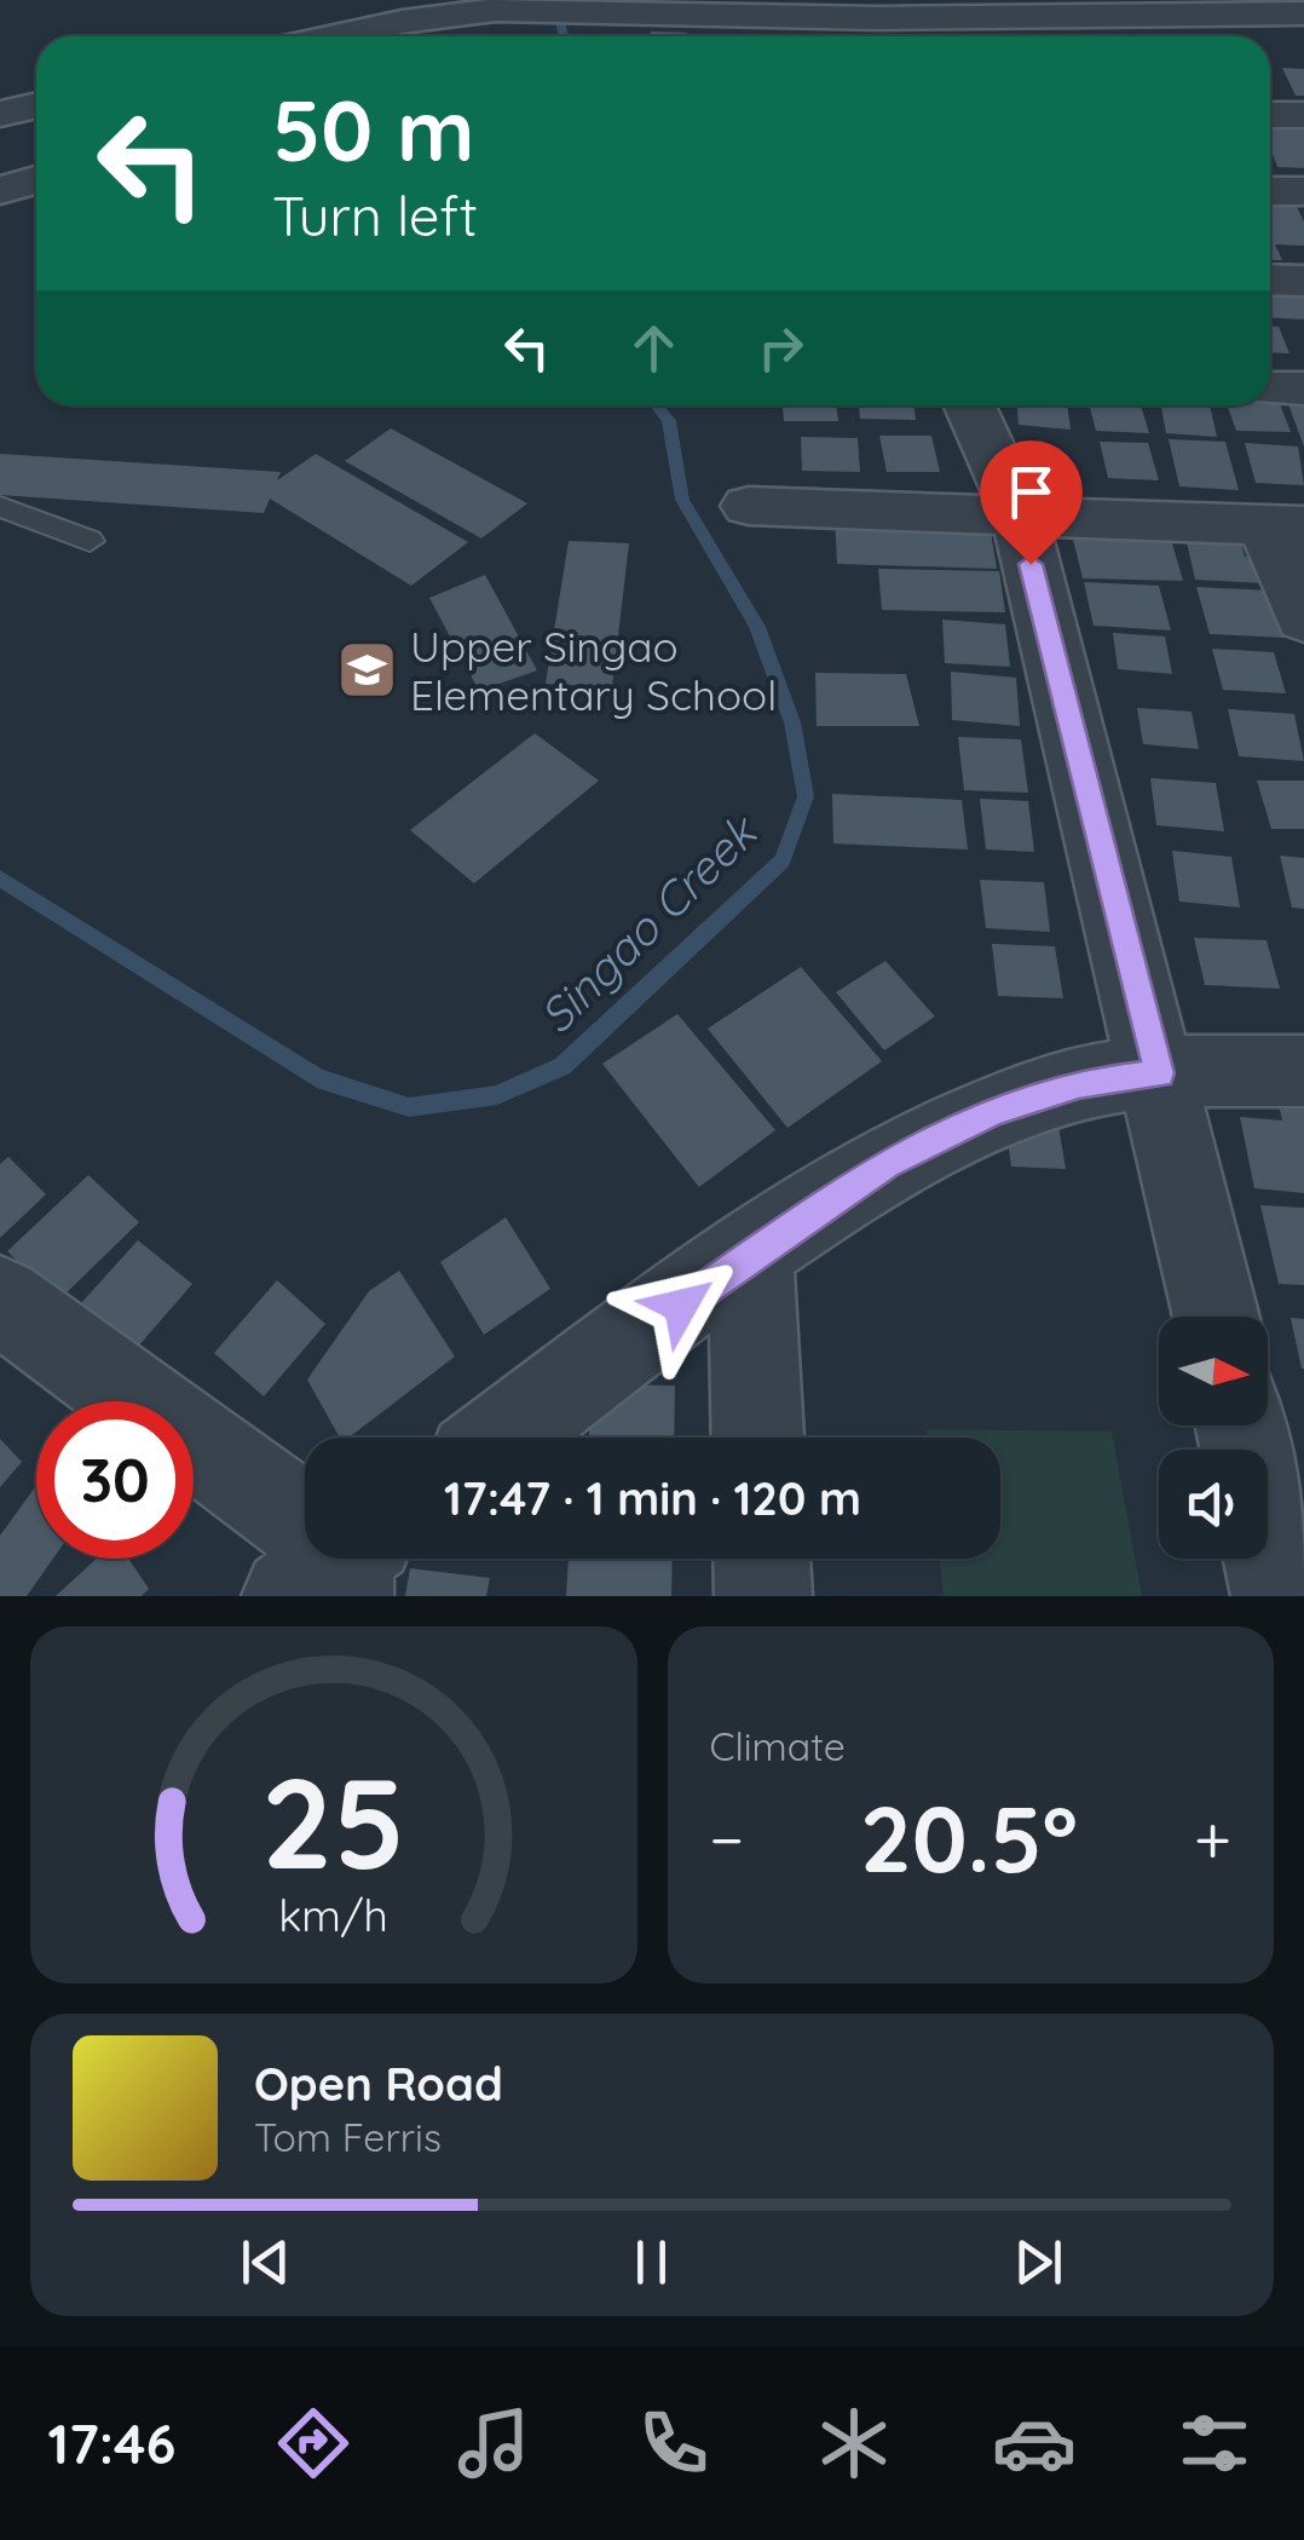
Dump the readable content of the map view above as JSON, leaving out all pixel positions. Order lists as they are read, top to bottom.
{
  "water": ["Singao Creek"],
  "places": {
    "school or university": ["Upper Singao Elementary School"]
  },
  "north": "right",
  "page": {
    "turn": ["50 m", "Turn left"],
    "limit": "30",
    "trip": "17:47 · 1 min · 120 m",
    "tile": "Climate",
    "heat": ["−", "20.5°", "+"],
    "song": ["Open Road", "Tom Ferris"],
    "tabs": "17:46",
    "gauge": ["25", "km/h"]
  }
}
